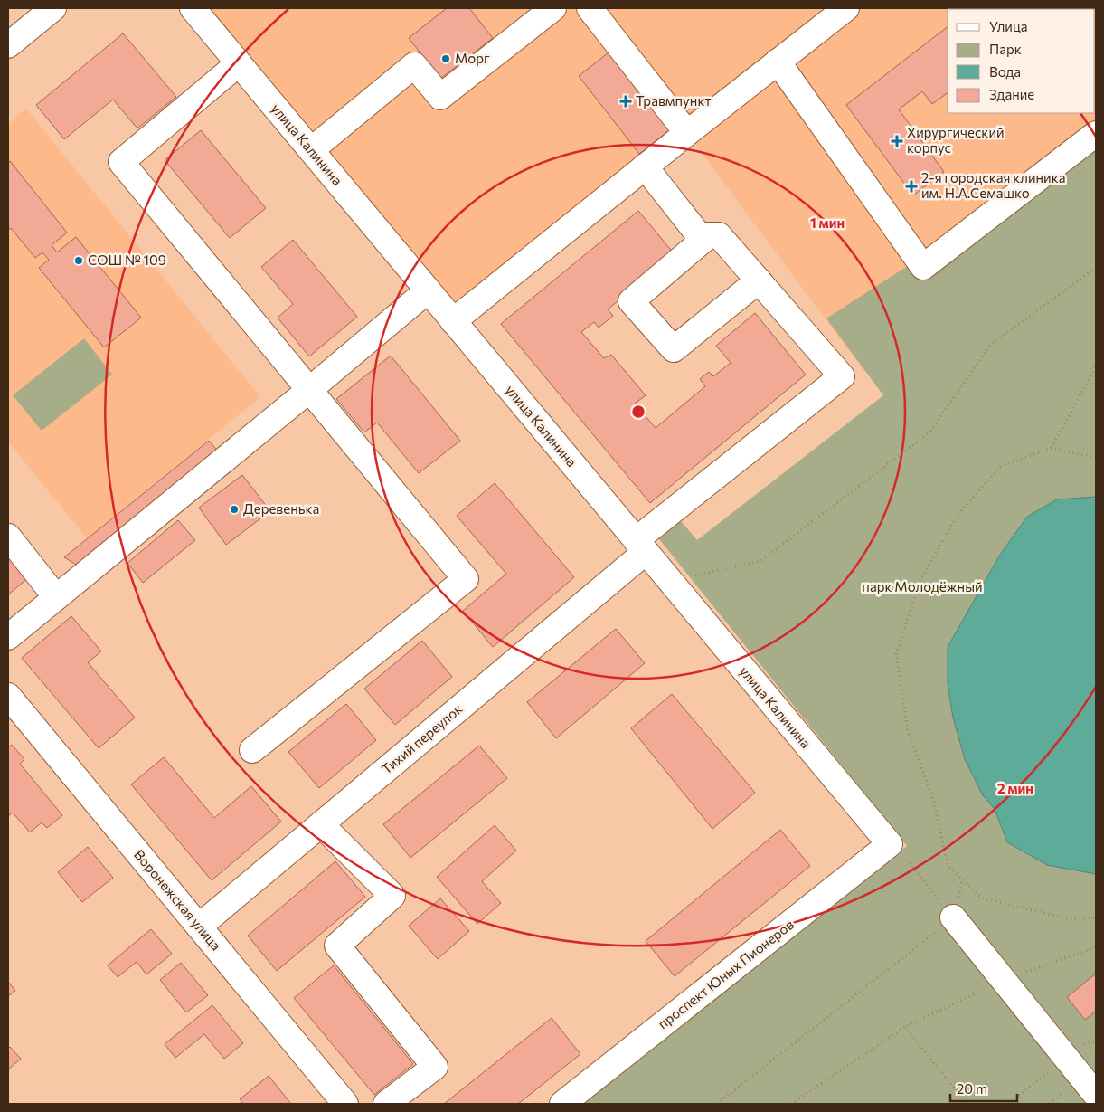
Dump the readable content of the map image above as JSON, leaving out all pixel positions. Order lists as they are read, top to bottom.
{
  "streets": {
    "street": [
      "улица Калинина",
      "Тихий переулок",
      "Воронежская улица",
      "проспект Юных Пионеров"
    ]
  },
  "crossings": [
    ["улица Калинина", "Тихий переулок"],
    ["улица Калинина", "проспект Юных Пионеров"],
    ["Тихий переулок", "Воронежская улица"]
  ],
  "parks": ["парк Молодёжный"],
  "places": {
    "other": ["Морг", "СОШ № 109", "Деревенька"],
    "health": ["Травмпункт", "Хирургический корпус", "2-я городская клиника им. Н.А.Семашко"]
  },
  "legend": [
    "Улица",
    "Парк",
    "Вода",
    "Здание"
  ],
  "scale_bar": "20 m",
  "rings": ["1 мин", "2 мин"]
}
